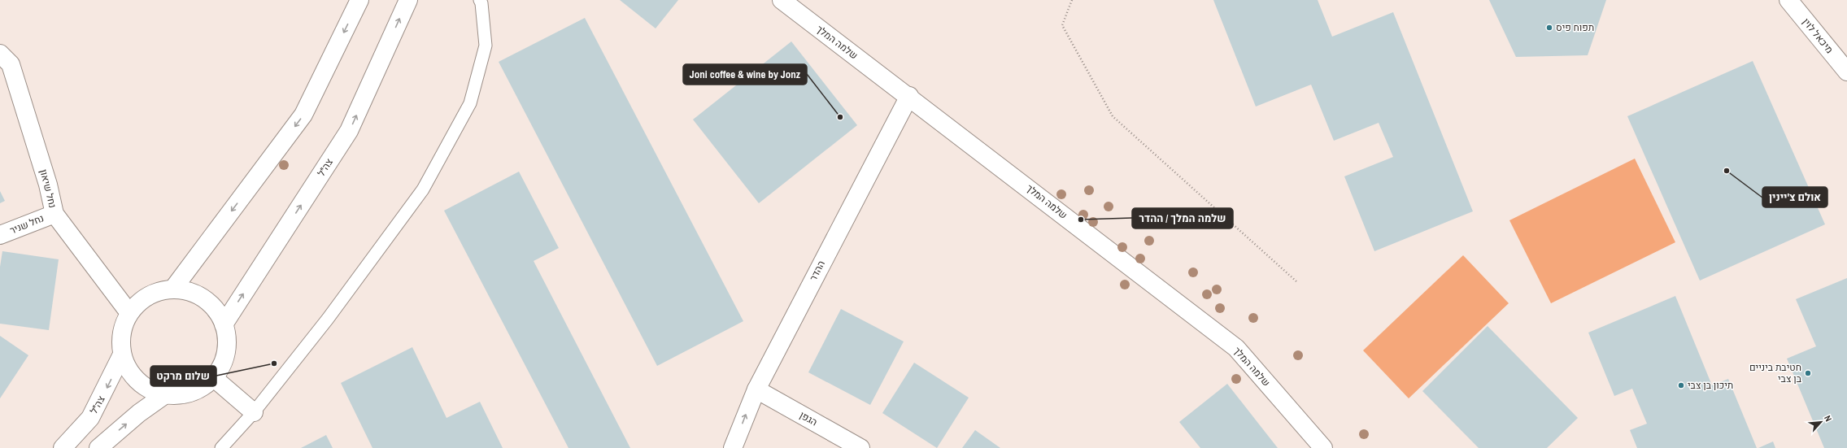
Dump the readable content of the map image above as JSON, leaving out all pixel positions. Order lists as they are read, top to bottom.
{
  "streets": {
    "street": [
      "מיכאל לוין",
      "שלמה המלך",
      "צה\"ל",
      "נחל שיאון",
      "נחל שניר",
      "ההדר",
      "הגפן"
    ]
  },
  "crossings": [
    ["שלמה המלך", "ההדר"],
    ["צה\"ל", "נחל שיאון"],
    ["נחל שיאון", "נחל שניר"],
    ["ההדר", "הגפן"]
  ],
  "places": [
    "תפוח פיס",
    "Joni coffee & wine by Jonz",
    "אולם צ'יינין",
    "שלמה המלך / ההדר",
    "שלום מרקט",
    "חטיבת ביניים בן צבי",
    "תיכון בן צבי"
  ],
  "north": "top right"
}
